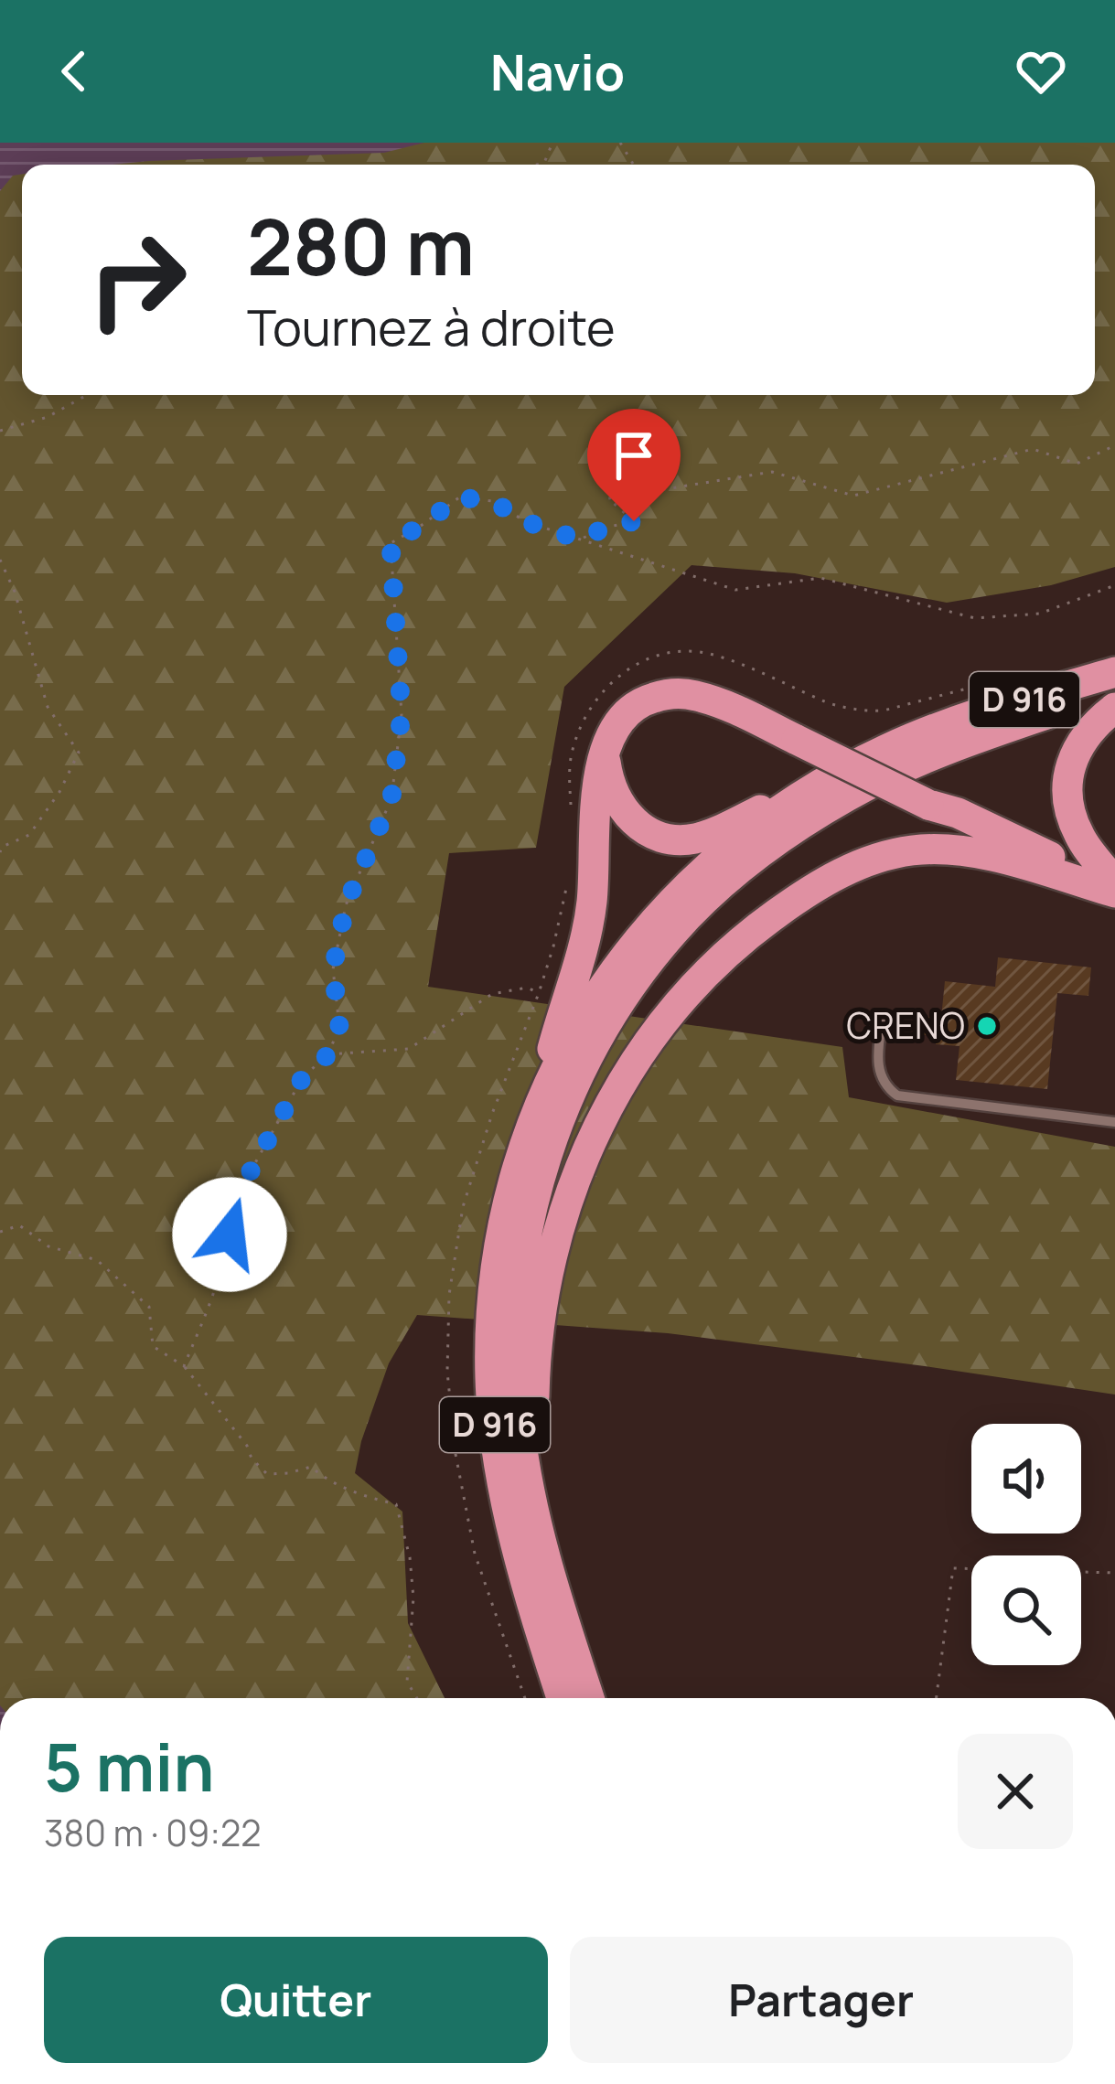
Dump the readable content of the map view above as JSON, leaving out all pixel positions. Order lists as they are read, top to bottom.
{
  "streets": {
    "highway": ["D 916"]
  },
  "places": ["CRENO"],
  "page": {
    "header": "Navio",
    "turn": ["280 m", "Tournez à droite"],
    "heading": ["5 min", "380 m · 09:22"],
    "buttons": ["Quitter", "Partager"]
  }
}
